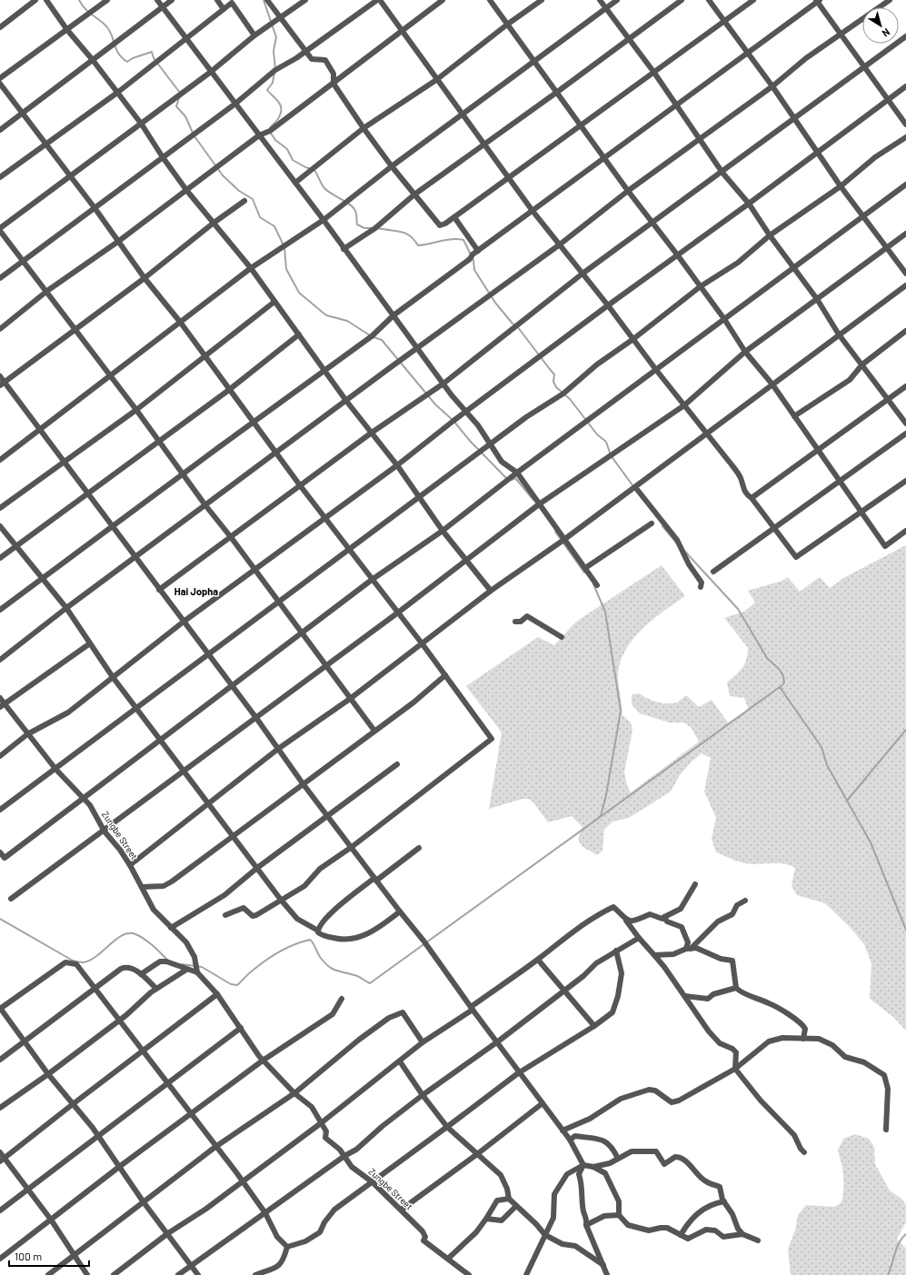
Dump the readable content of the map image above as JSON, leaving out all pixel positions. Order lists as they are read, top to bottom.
{
  "streets": {
    "street": ["Zungbe Street"]
  },
  "districts": ["Hai Jopha"],
  "scale_bar": "100 m",
  "north": "bottom right"
}
